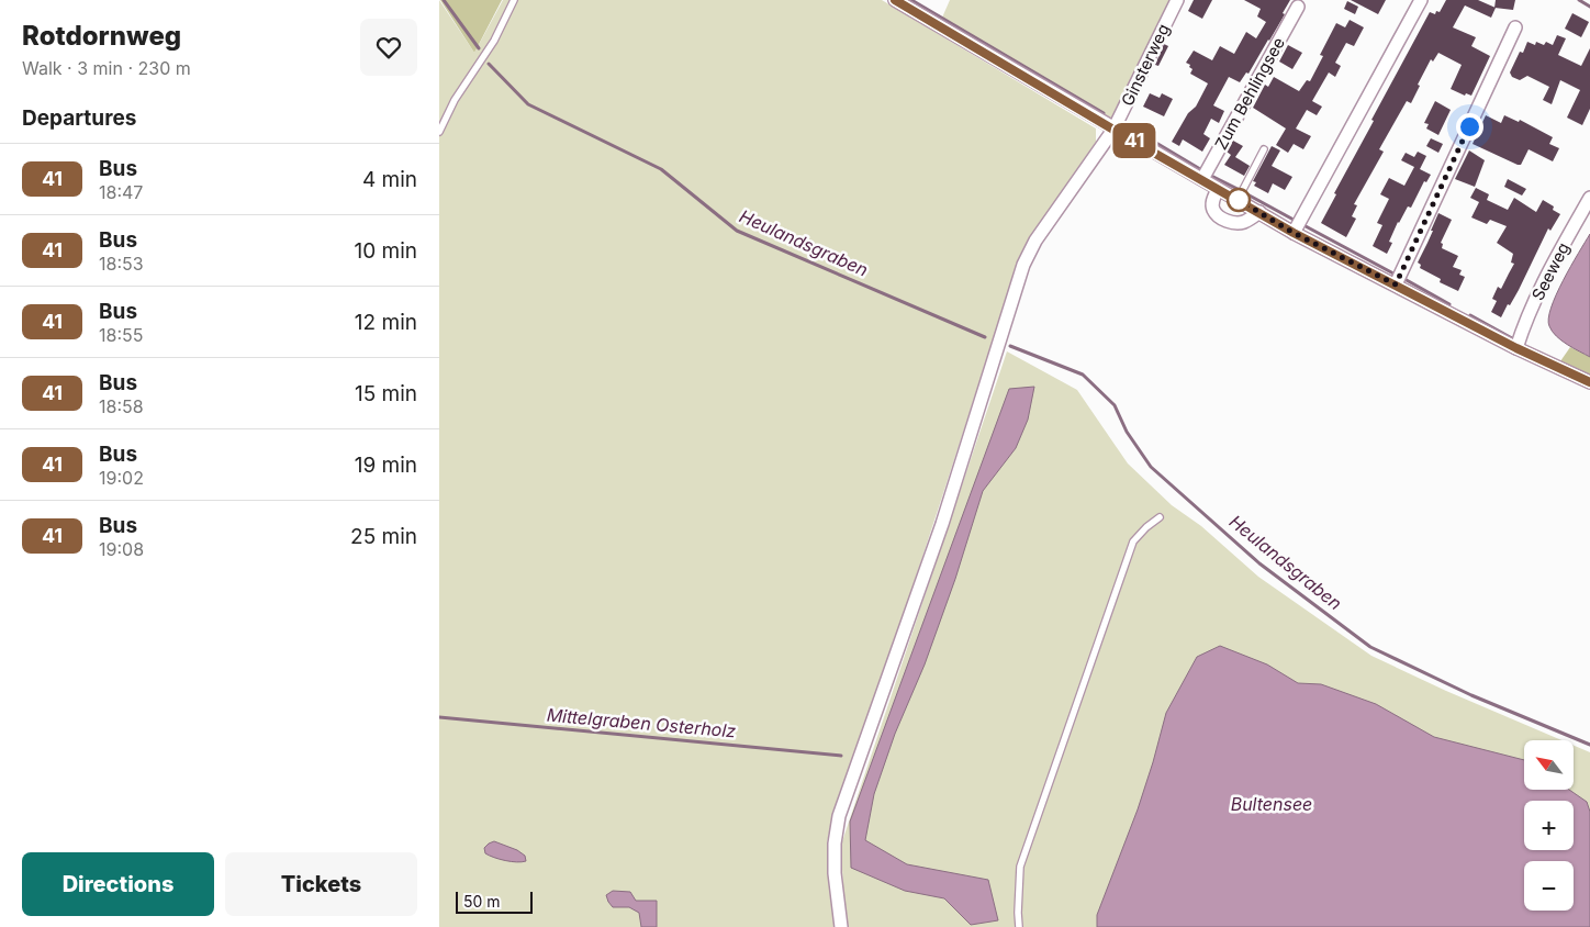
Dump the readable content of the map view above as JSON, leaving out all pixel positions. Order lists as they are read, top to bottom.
{
  "streets": {
    "street": ["Ginsterweg", "Zum Behlingsee", "Seeweg"]
  },
  "water": ["Heulandsgraben", "Mittelgraben Osterholz", "Bultensee"],
  "lines": ["bus line 41"],
  "scale_bar": "50 m",
  "north": "top left",
  "page": {
    "heading": [
      ["Rotdornweg", "Walk · 3 min · 230 m"],
      "Departures"
    ],
    "on_map": "41",
    "list": [
      {
        "mark": "41",
        "name": "Bus",
        "note": "18:47",
        "value": "4 min"
      },
      {
        "mark": "41",
        "name": "Bus",
        "note": "18:53",
        "value": "10 min"
      },
      {
        "mark": "41",
        "name": "Bus",
        "note": "18:55",
        "value": "12 min"
      },
      {
        "mark": "41",
        "name": "Bus",
        "note": "18:58",
        "value": "15 min"
      },
      {
        "mark": "41",
        "name": "Bus",
        "note": "19:02",
        "value": "19 min"
      },
      {
        "mark": "41",
        "name": "Bus",
        "note": "19:08",
        "value": "25 min"
      }
    ],
    "map_buttons": ["+", "−"],
    "buttons": ["Directions", "Tickets"],
    "scale": "50 m"
  }
}
